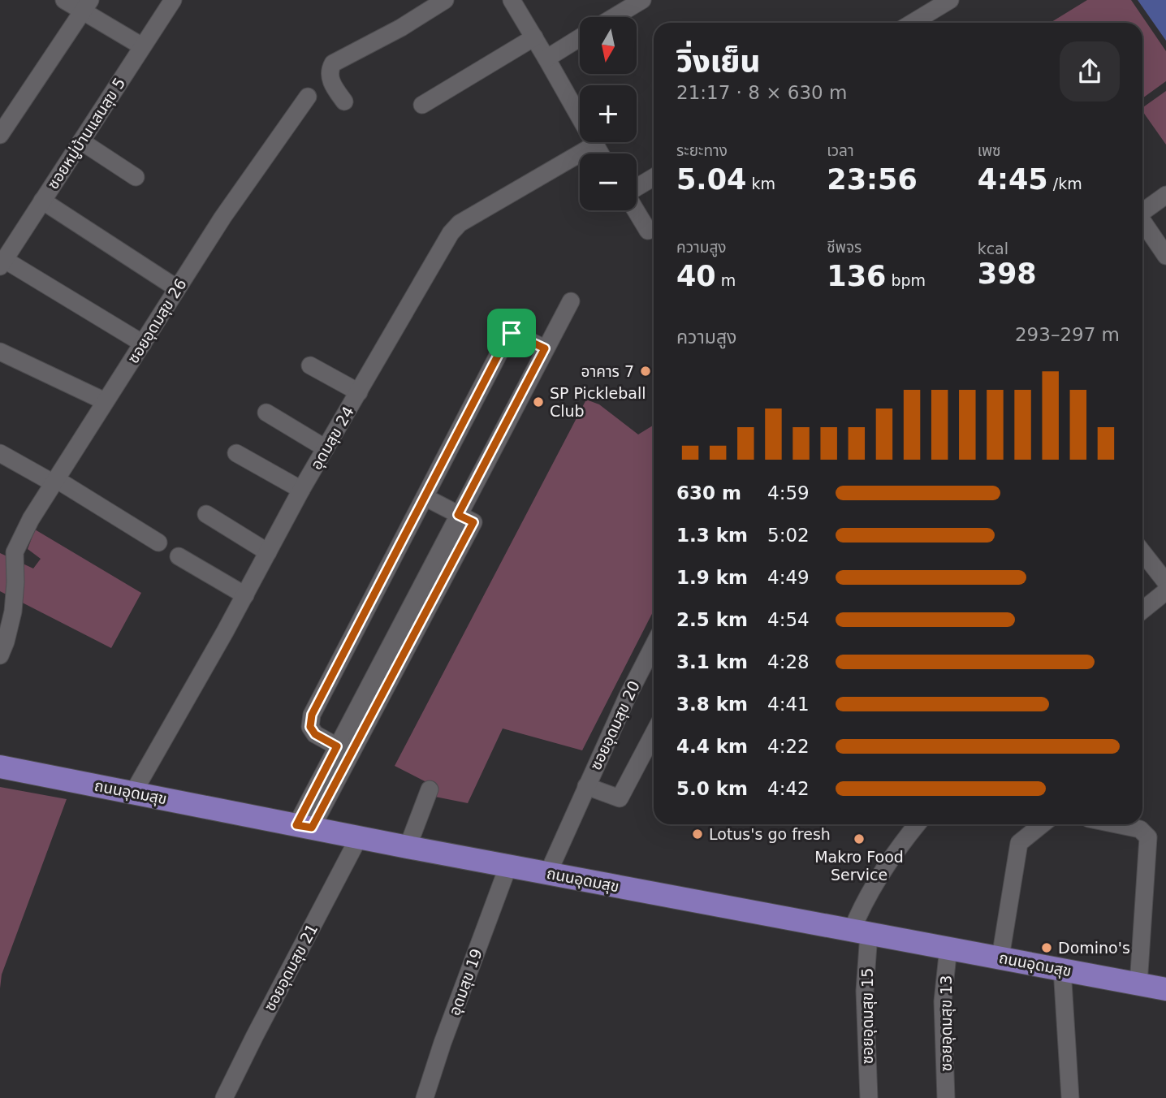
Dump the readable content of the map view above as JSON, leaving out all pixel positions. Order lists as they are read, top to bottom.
{
  "streets": {
    "main road": ["ถนนอุดมสุข"],
    "street": [
      "ซอยหมู่บ้านแสนสุข 5",
      "ซอยอุดมสุข 26",
      "อุดมสุข 24",
      "ซอยอุดมสุข 20",
      "ซอยอุดมสุข 21",
      "อุดมสุข 19",
      "ซอยอุดมสุข 15",
      "ซอยอุดมสุข 13"
    ]
  },
  "crossings": [
    ["อุดมสุข 24", "ถนนอุดมสุข"],
    ["ซอยอุดมสุข 20", "ถนนอุดมสุข"],
    ["ถนนอุดมสุข", "ซอยอุดมสุข 21"],
    ["ถนนอุดมสุข", "อุดมสุข 19"],
    ["ถนนอุดมสุข", "ซอยอุดมสุข 15"],
    ["ถนนอุดมสุข", "ซอยอุดมสุข 13"]
  ],
  "places": [
    "อาคาร 7",
    "SP Pickleball Club",
    "Lotus's go fresh",
    "Makro Food Service",
    "Domino's"
  ],
  "north": "bottom",
  "page": {
    "map_buttons": ["+", "−"],
    "heading": ["วิ่งเย็น", "21:17 · 8 × 630 m"],
    "stats": [
      ["ระยะทาง", "5.04 km"],
      ["เวลา", "23:56"],
      ["เพซ", "4:45 /km"],
      ["ความสูง", "40 m"],
      ["ชีพจร", "136 bpm"],
      ["kcal", "398"]
    ],
    "chart": ["ความสูง", "293–297 m"],
    "list": [
      {
        "name": "630 m",
        "note": "4:59"
      },
      {
        "name": "1.3 km",
        "note": "5:02"
      },
      {
        "name": "1.9 km",
        "note": "4:49"
      },
      {
        "name": "2.5 km",
        "note": "4:54"
      },
      {
        "name": "3.1 km",
        "note": "4:28"
      },
      {
        "name": "3.8 km",
        "note": "4:41"
      },
      {
        "name": "4.4 km",
        "note": "4:22"
      },
      {
        "name": "5.0 km",
        "note": "4:42"
      }
    ]
  }
}
